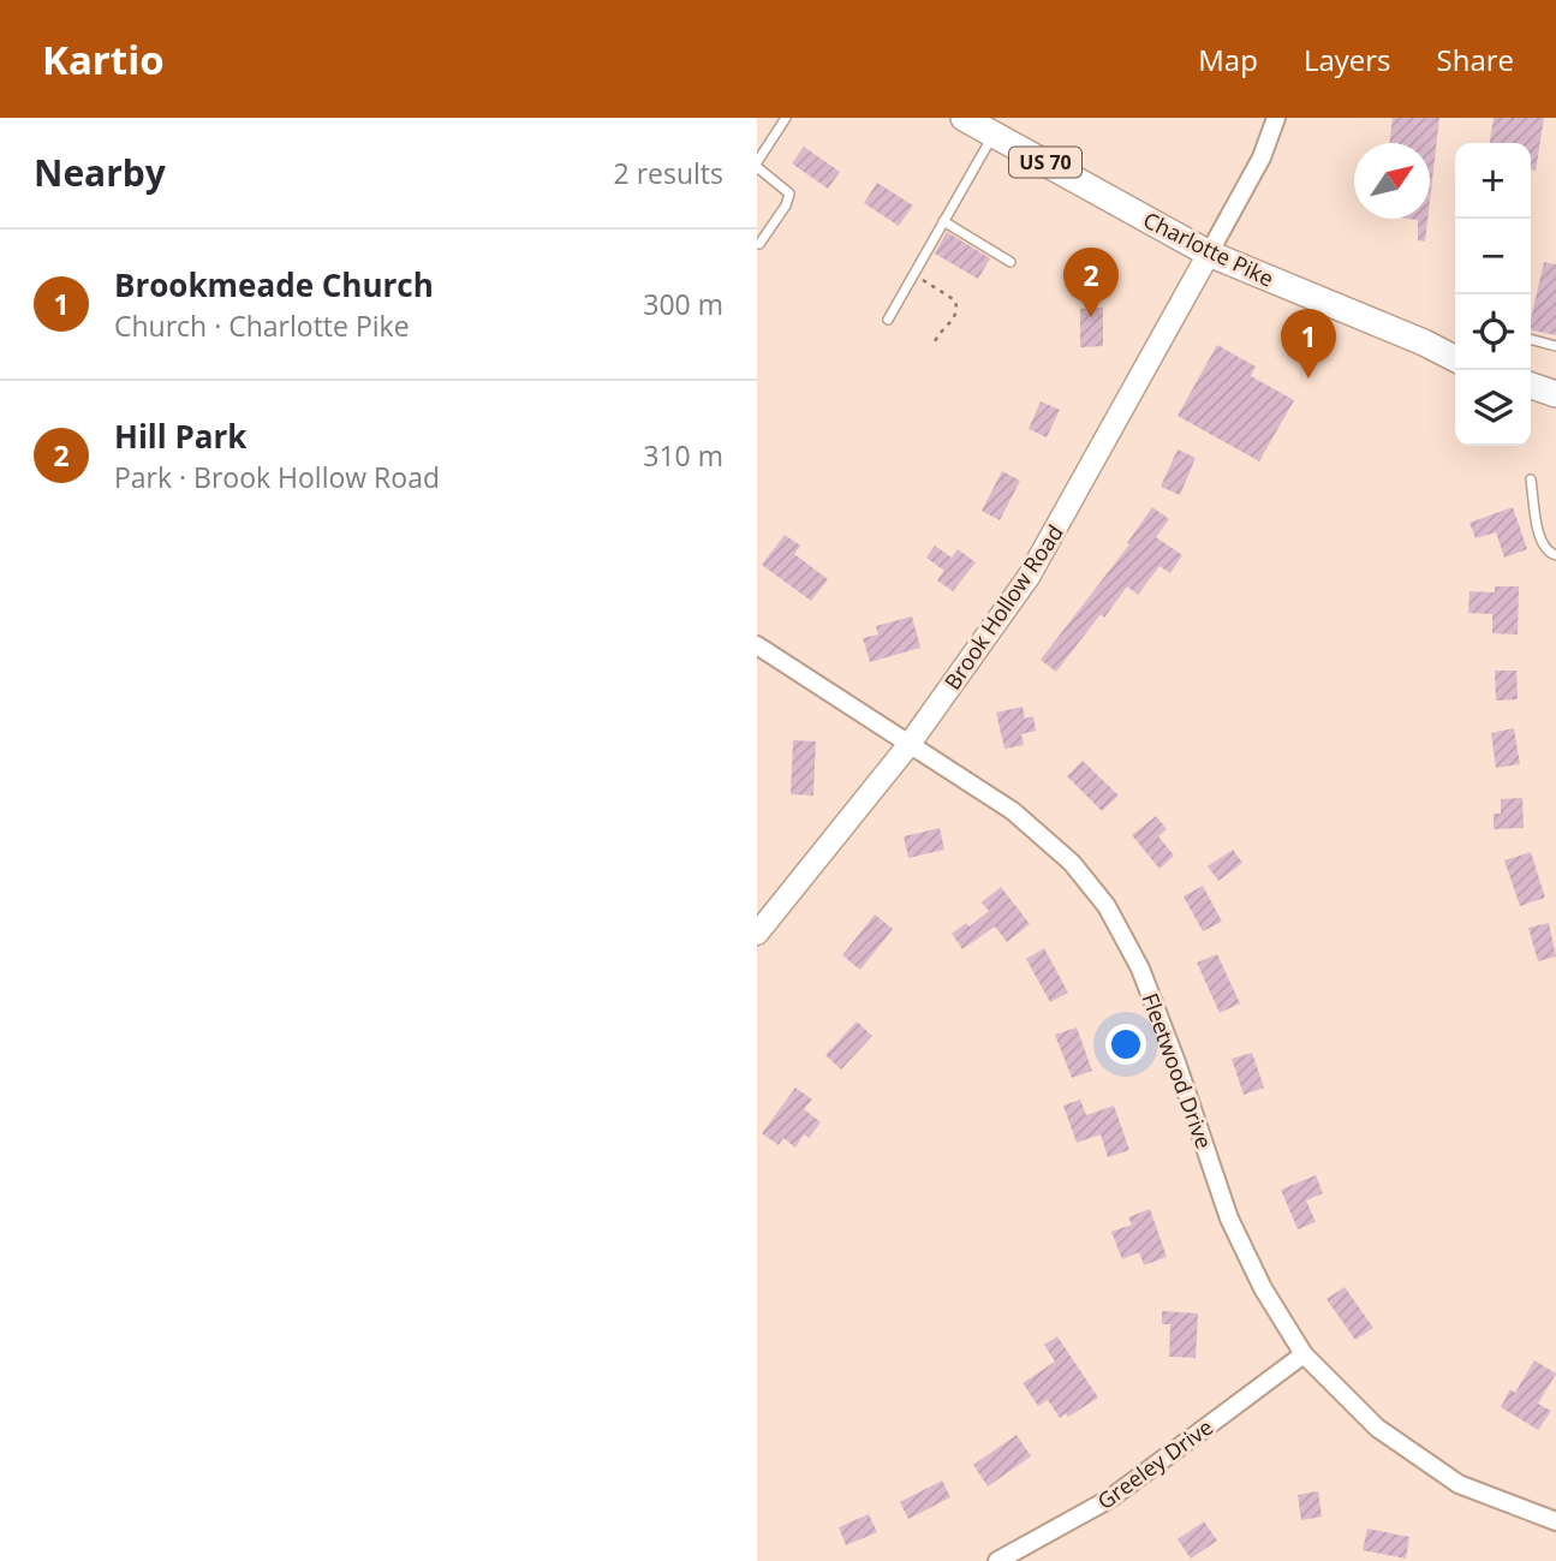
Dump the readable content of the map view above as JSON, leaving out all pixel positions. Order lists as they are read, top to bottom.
{
  "streets": {
    "main road": ["US 70", "Charlotte Pike"],
    "street": ["Brook Hollow Road", "Fleetwood Drive", "Greeley Drive"]
  },
  "crossings": [
    ["Charlotte Pike", "Brook Hollow Road"],
    ["Brook Hollow Road", "Fleetwood Drive"],
    ["Fleetwood Drive", "Greeley Drive"]
  ],
  "north": "top right",
  "page": {
    "header": "Kartio",
    "nav": ["Map", "Layers", "Share"],
    "heading": ["Nearby", "2 results"],
    "map_buttons": ["+", "−"],
    "list": [
      {
        "mark": "1",
        "name": "Brookmeade Church",
        "note": "Church · Charlotte Pike",
        "value": "300 m"
      },
      {
        "mark": "2",
        "name": "Hill Park",
        "note": "Park · Brook Hollow Road",
        "value": "310 m"
      }
    ],
    "pins": ["2", "1"]
  }
}
